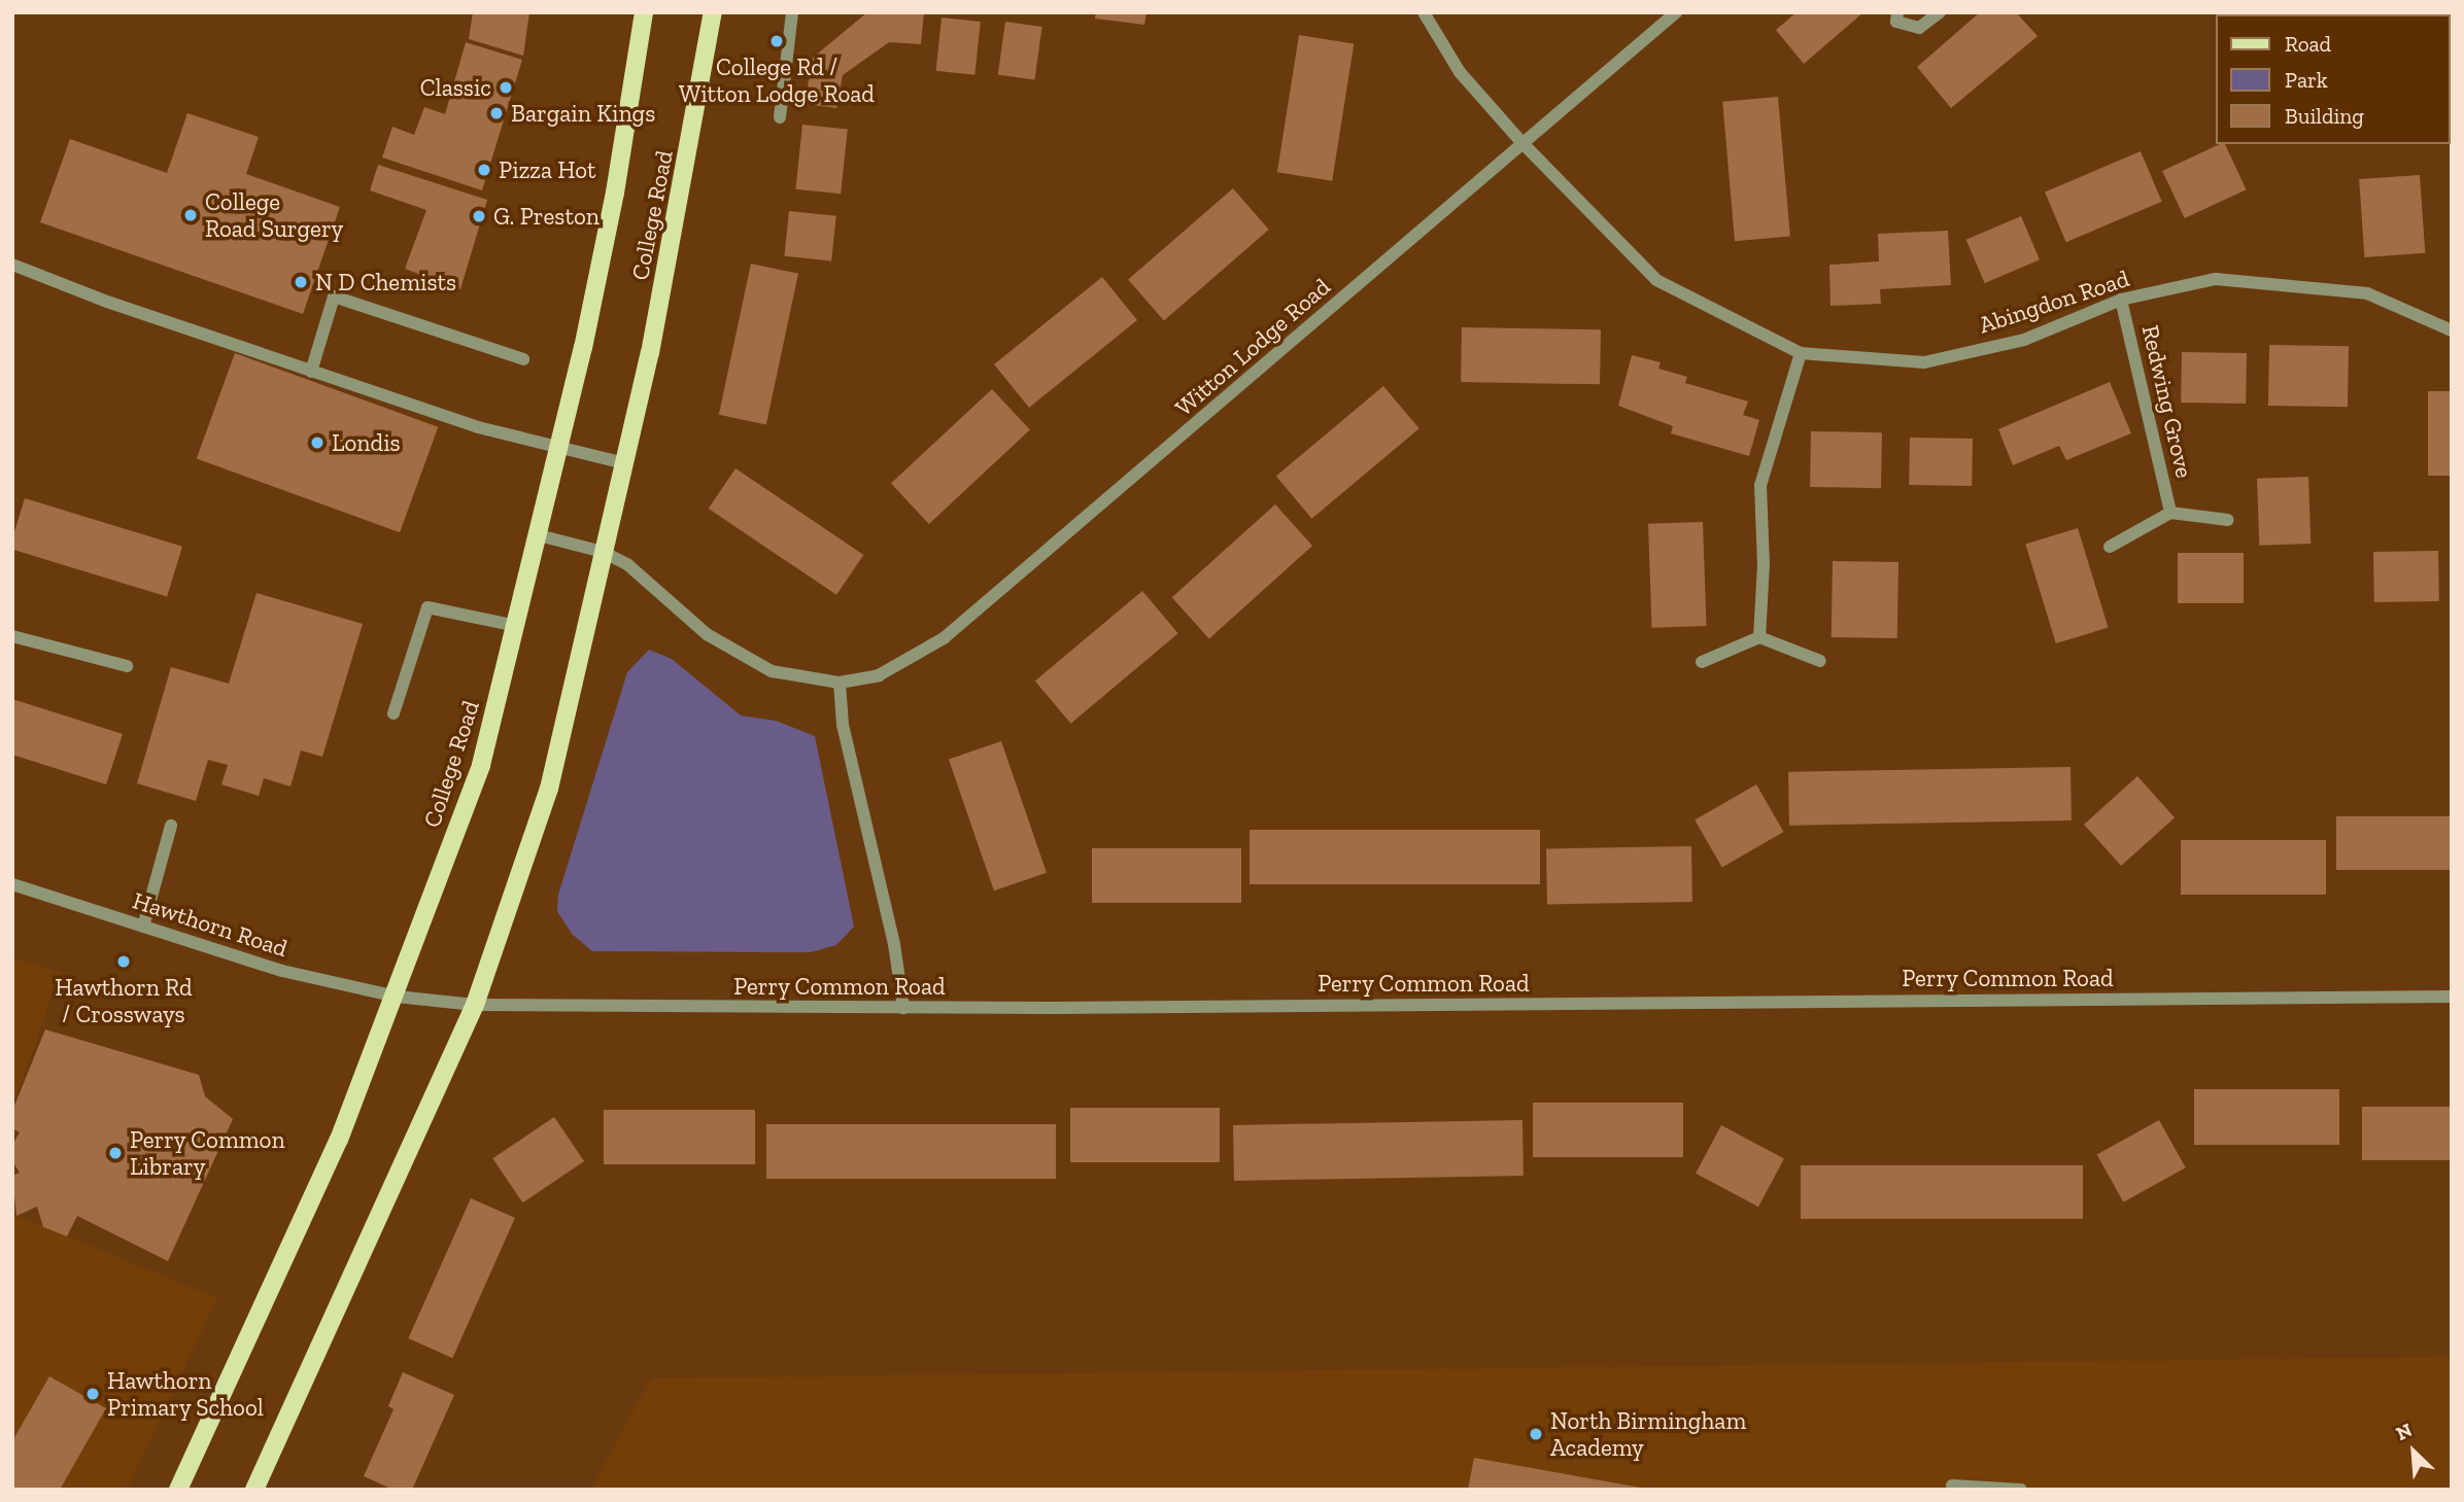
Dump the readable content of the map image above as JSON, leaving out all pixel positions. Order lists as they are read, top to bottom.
{
  "streets": {
    "main road": ["College Road"],
    "street": [
      "Abingdon Road",
      "Witton Lodge Road",
      "Redwing Grove",
      "Hawthorn Road",
      "Perry Common Road"
    ]
  },
  "crossings": [
    ["College Road", "Hawthorn Road"],
    ["College Road", "Perry Common Road"],
    ["Abingdon Road", "Witton Lodge Road"],
    ["Abingdon Road", "Redwing Grove"],
    ["Hawthorn Road", "Perry Common Road"]
  ],
  "places": [
    "College Rd / Witton Lodge Road",
    "Classic",
    "Bargain Kings",
    "Pizza Hot",
    "College Road Surgery",
    "G. Preston",
    "N D Chemists",
    "Londis",
    "Hawthorn Rd / Crossways",
    "Perry Common Library",
    "Hawthorn Primary School",
    "North Birmingham Academy"
  ],
  "legend": ["Road", "Park", "Building"],
  "north": "top left"
}
